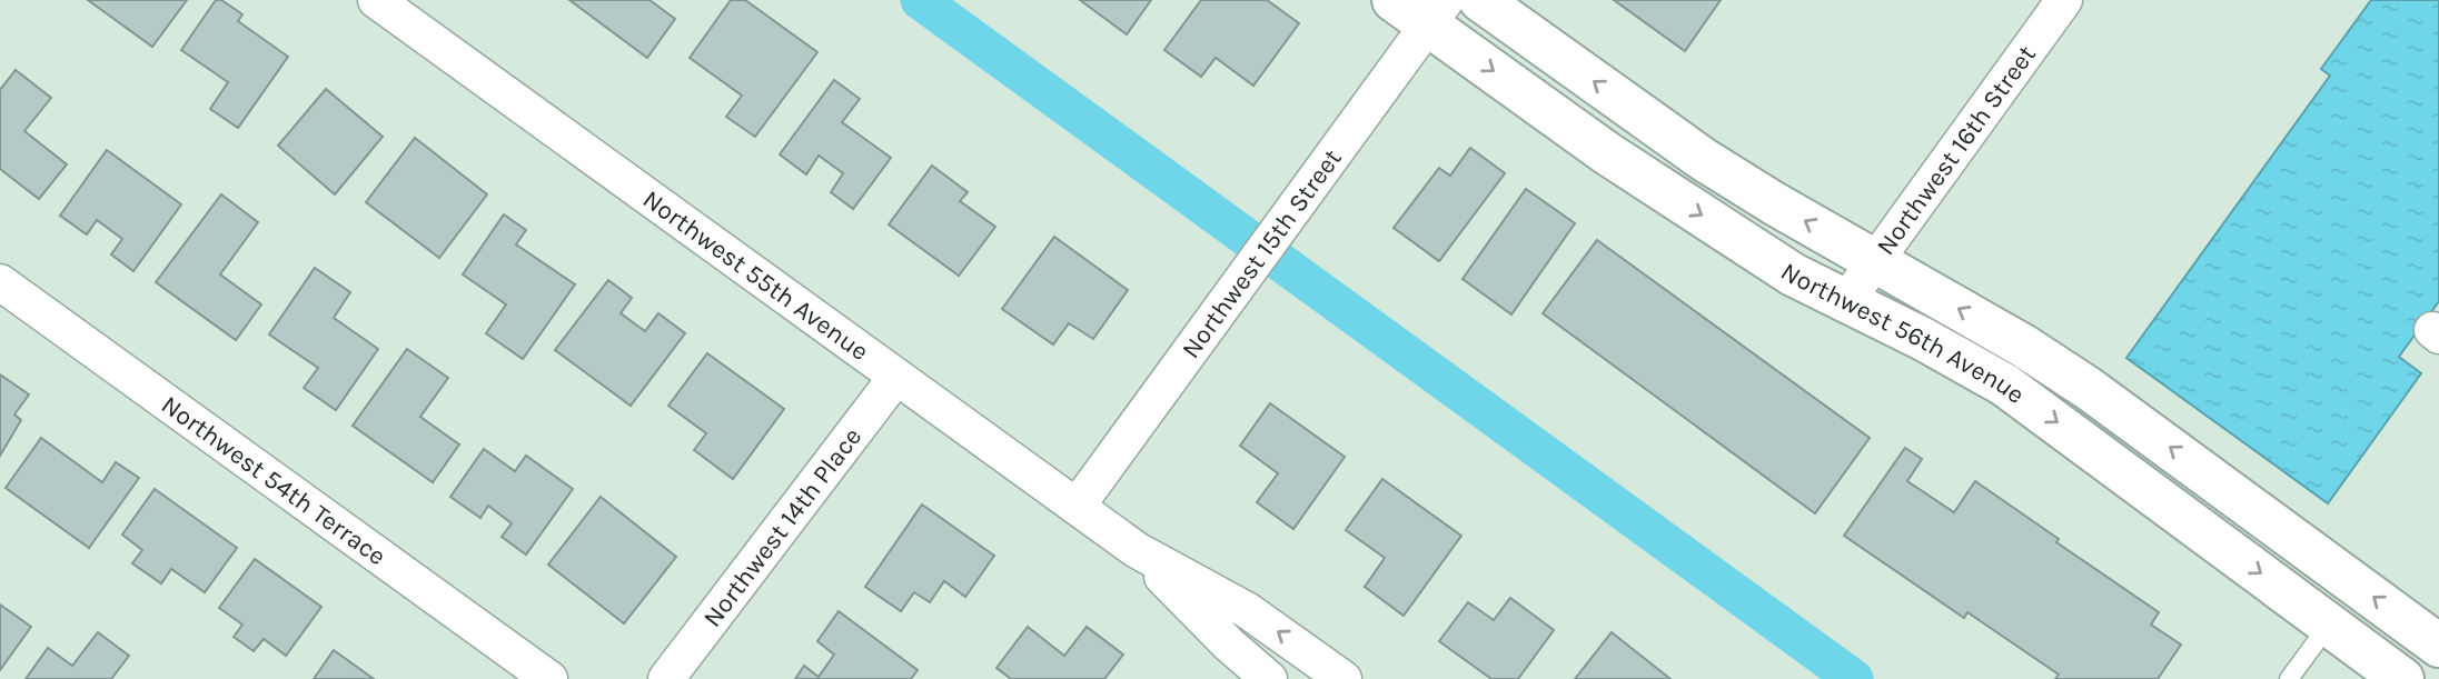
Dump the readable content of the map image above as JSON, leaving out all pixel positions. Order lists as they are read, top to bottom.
{
  "streets": {
    "street": [
      "Northwest 16th Street",
      "Northwest 15th Street",
      "Northwest 55th Avenue",
      "Northwest 56th Avenue",
      "Northwest 54th Terrace",
      "Northwest 14th Place"
    ]
  },
  "crossings": [
    ["Northwest 16th Street", "Northwest 56th Avenue"],
    ["Northwest 15th Street", "Northwest 55th Avenue"],
    ["Northwest 15th Street", "Northwest 56th Avenue"],
    ["Northwest 55th Avenue", "Northwest 14th Place"]
  ]
}
